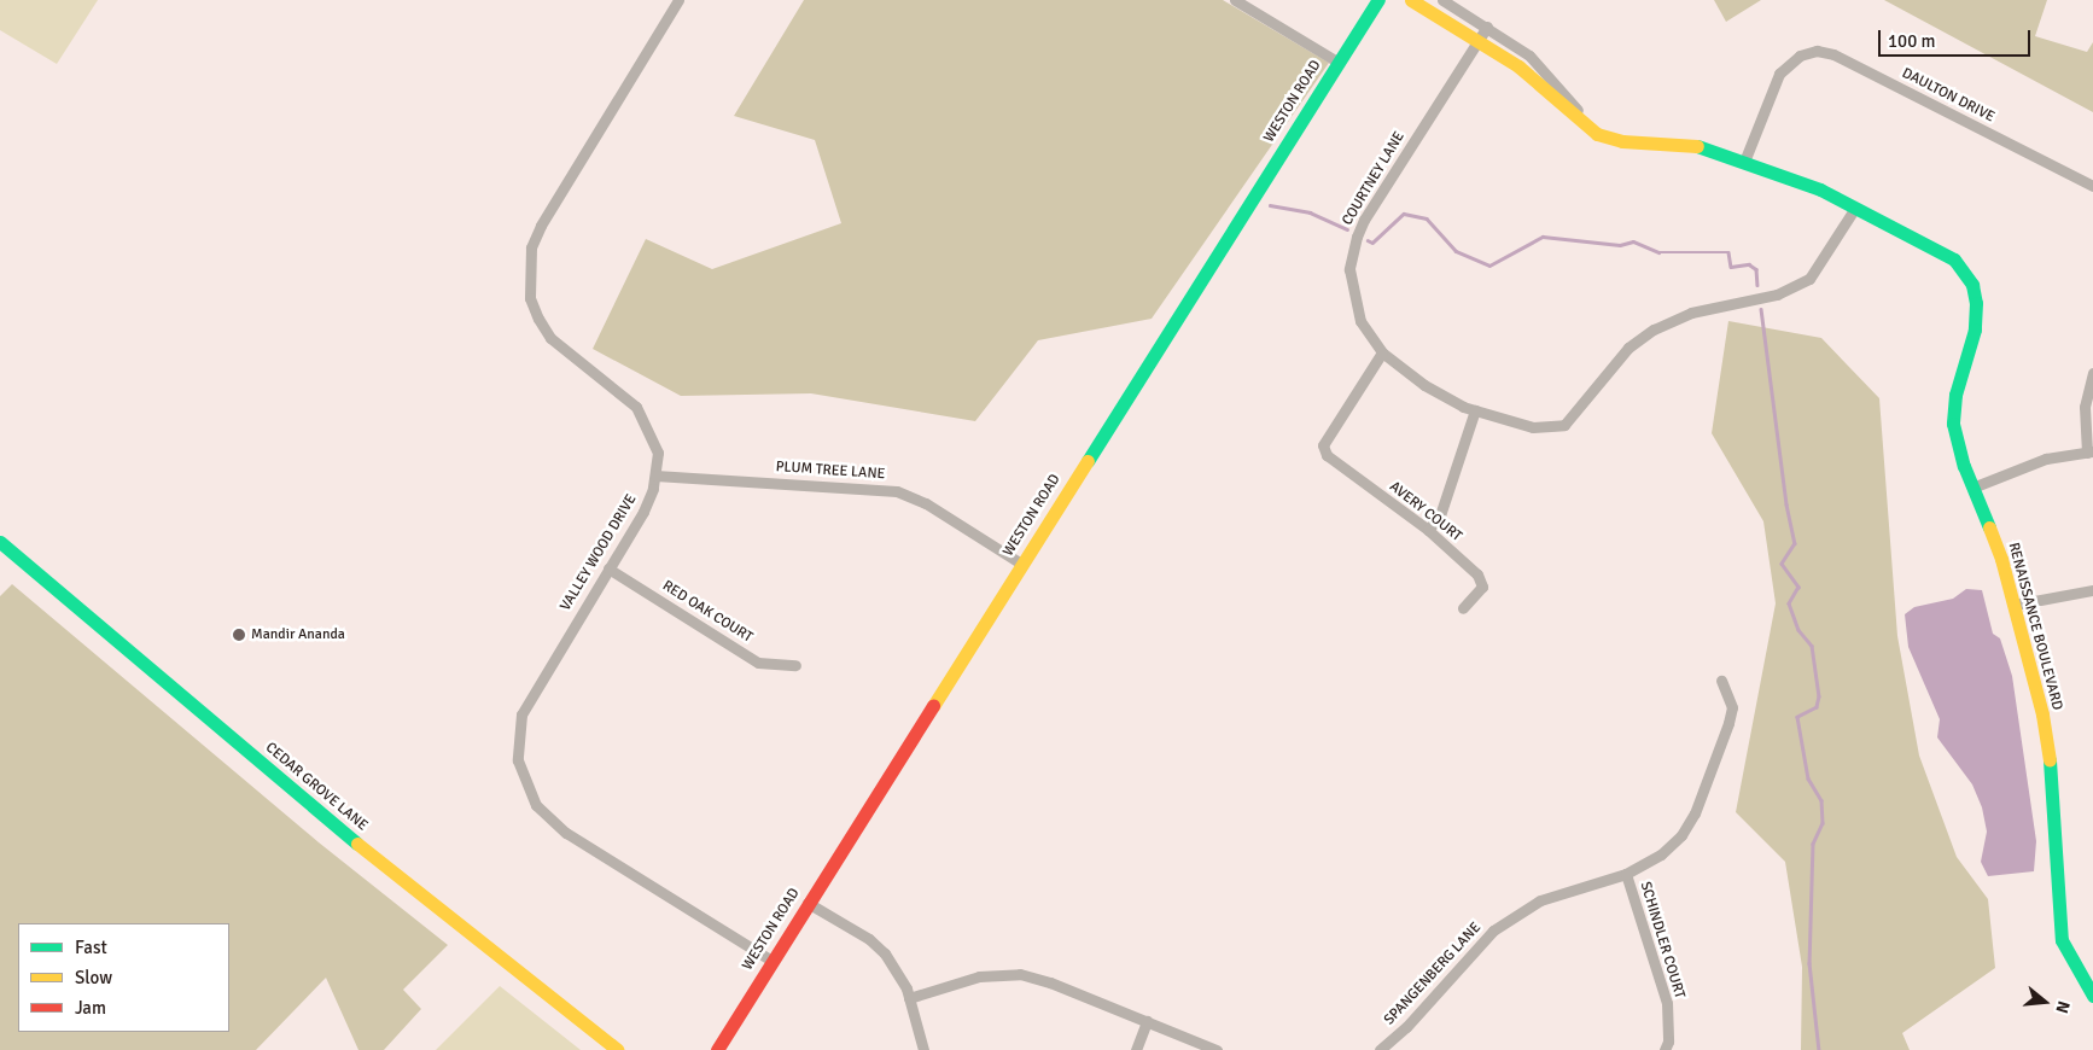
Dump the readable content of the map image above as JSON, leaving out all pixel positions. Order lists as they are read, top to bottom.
{
  "streets": {
    "street": [
      "DAULTON DRIVE",
      "WESTON ROAD",
      "COURTNEY LANE",
      "PLUM TREE LANE",
      "AVERY COURT",
      "VALLEY WOOD DRIVE",
      "RED OAK COURT",
      "RENAISSANCE BOULEVARD",
      "CEDAR GROVE LANE",
      "SCHINDLER COURT",
      "SPANGENBERG LANE"
    ]
  },
  "crossings": [
    ["DAULTON DRIVE", "RENAISSANCE BOULEVARD"],
    ["WESTON ROAD", "PLUM TREE LANE"],
    ["WESTON ROAD", "VALLEY WOOD DRIVE"],
    ["COURTNEY LANE", "AVERY COURT"],
    ["COURTNEY LANE", "RENAISSANCE BOULEVARD"],
    ["PLUM TREE LANE", "VALLEY WOOD DRIVE"],
    ["VALLEY WOOD DRIVE", "RED OAK COURT"],
    ["SCHINDLER COURT", "SPANGENBERG LANE"]
  ],
  "places": ["Mandir Ananda"],
  "legend": ["Fast", "Slow", "Jam"],
  "scale_bar": "100 m",
  "north": "right"
}
